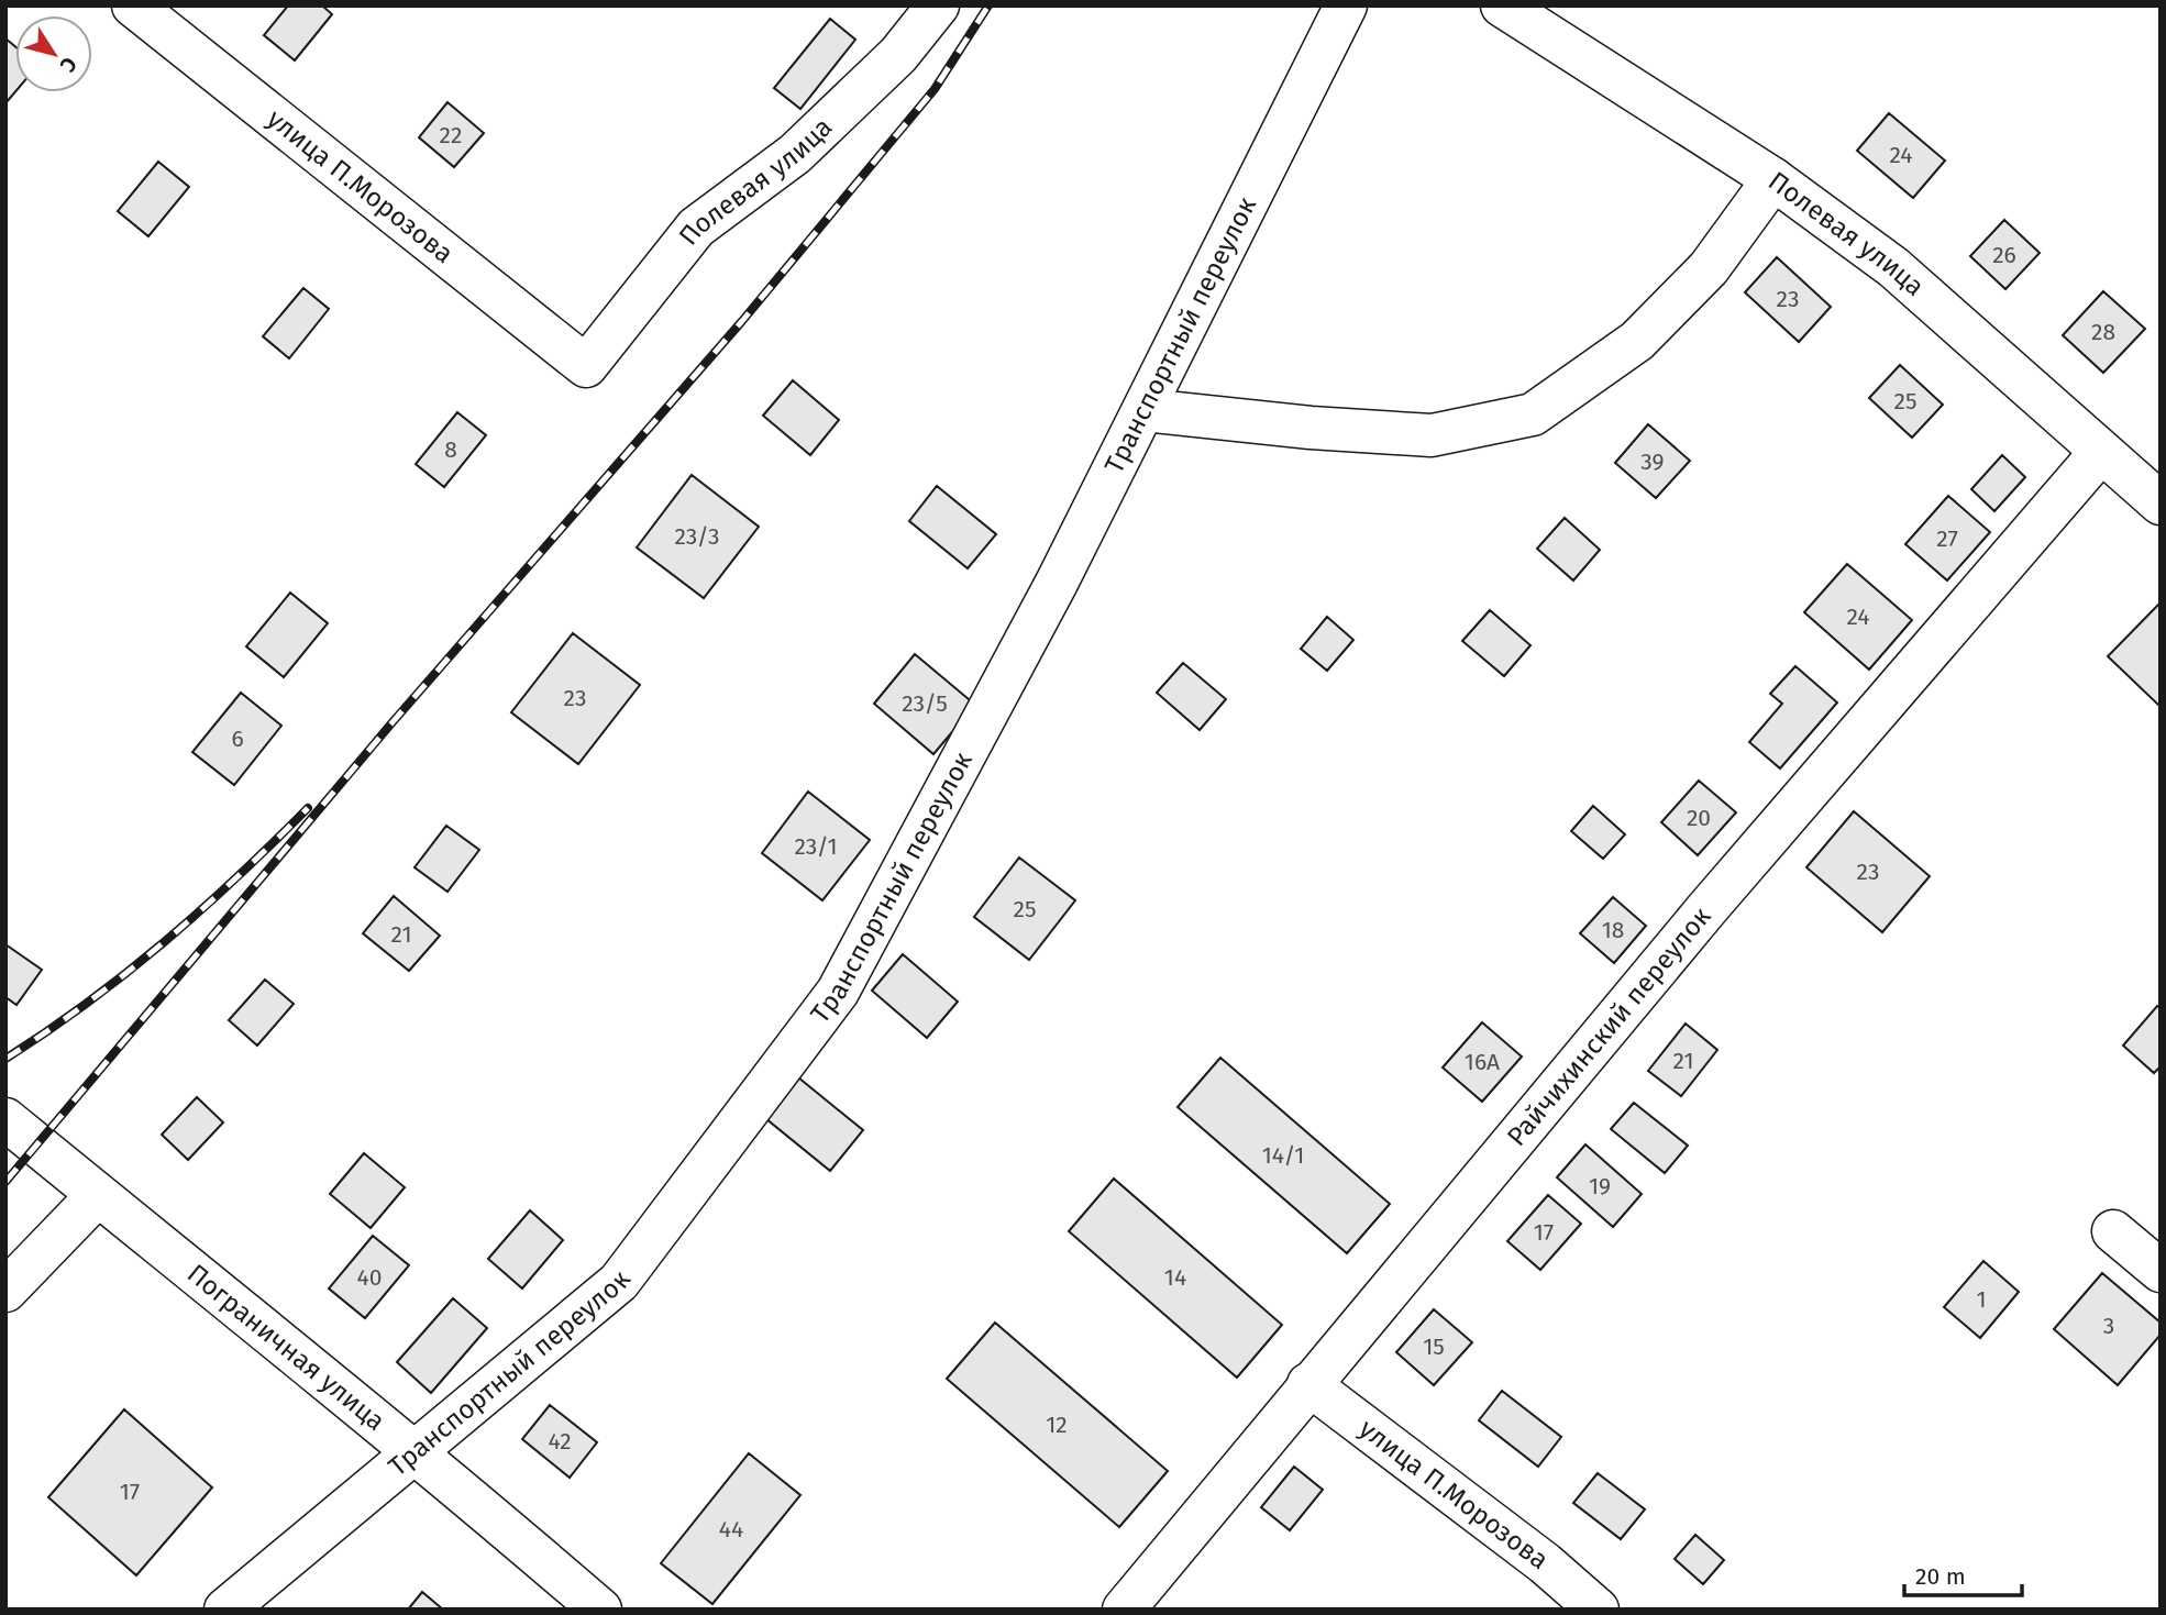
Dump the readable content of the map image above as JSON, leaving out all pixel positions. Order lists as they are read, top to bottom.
{
  "streets": {
    "street": [
      "Полевая улица",
      "улица П.Морозова",
      "Транспортный переулок",
      "Райчихинский переулок",
      "Пограничная улица"
    ]
  },
  "crossings": [
    ["Полевая улица", "улица П.Морозова"],
    ["Полевая улица", "Райчихинский переулок"],
    ["улица П.Морозова", "Райчихинский переулок"],
    ["Транспортный переулок", "Пограничная улица"]
  ],
  "house_numbers": [
    "22",
    "24",
    "26",
    "23",
    "28",
    "25",
    "8",
    "39",
    "23/3",
    "27",
    "24",
    "23",
    "23/5",
    "6",
    "20",
    "23/1",
    "23",
    "25",
    "18",
    "21",
    "21",
    "16А",
    "14/1",
    "19",
    "17",
    "40",
    "14",
    "1",
    "3",
    "15",
    "12",
    "42",
    "17",
    "44"
  ],
  "scale_bar": "20 m",
  "north": "bottom right"
}
